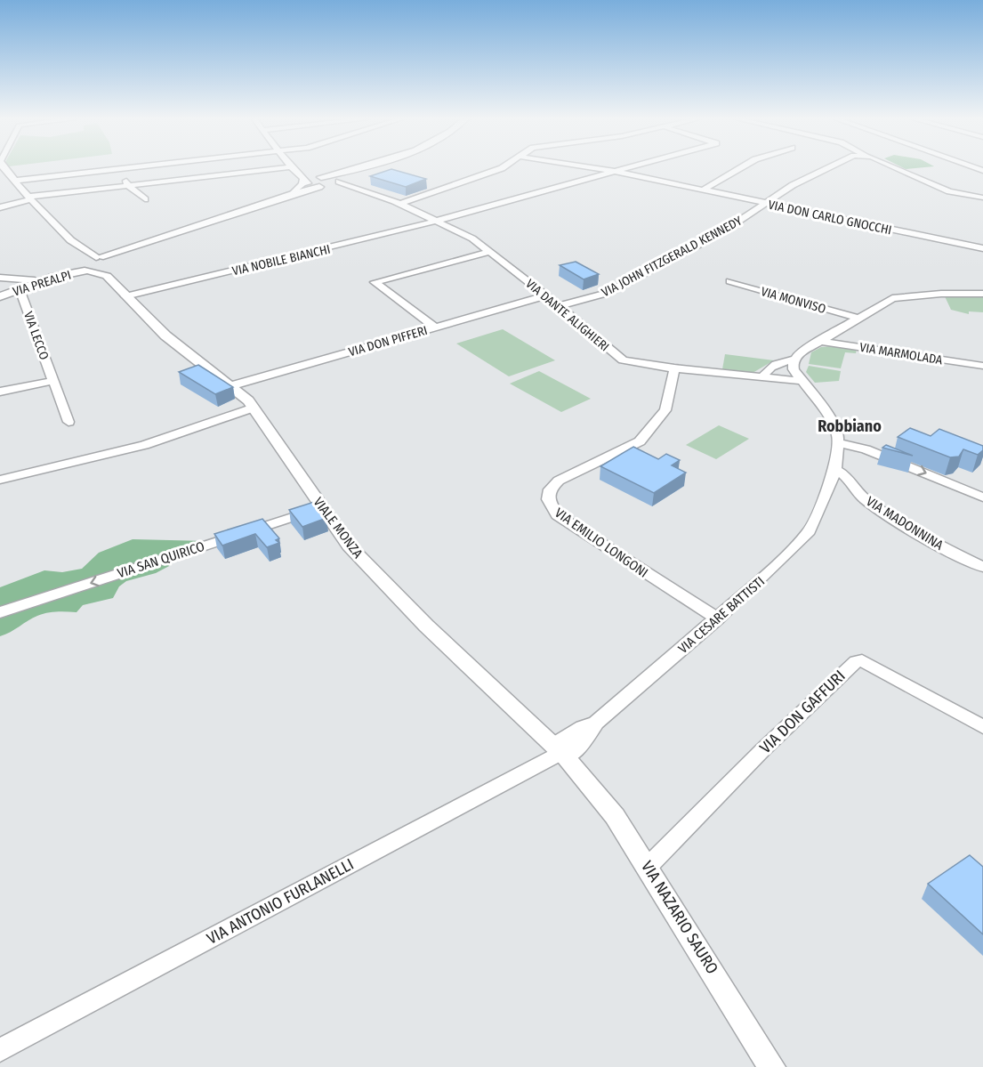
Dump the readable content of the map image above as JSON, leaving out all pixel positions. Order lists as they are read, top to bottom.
{
  "streets": {
    "main road": ["VIA PREALPI", "VIALE MONZA", "VIA NAZARIO SAURO"],
    "street": [
      "VIA DON CARLO GNOCCHI",
      "VIA JOHN FITZGERALD KENNEDY",
      "VIA NOBILE BIANCHI",
      "VIA MONVISO",
      "VIA DANTE ALIGHIERI",
      "VIA LECCO",
      "VIA DON PIFFERI",
      "VIA MARMOLADA",
      "VIA MADONNINA",
      "VIA EMILIO LONGONI",
      "VIA SAN QUIRICO",
      "VIA CESARE BATTISTI",
      "VIA DON GAFFURI",
      "VIA ANTONIO FURLANELLI"
    ]
  },
  "crossings": [
    ["VIA DON CARLO GNOCCHI", "VIA JOHN FITZGERALD KENNEDY"],
    ["VIA DON CARLO GNOCCHI", "VIA NOBILE BIANCHI"],
    ["VIA JOHN FITZGERALD KENNEDY", "VIA DANTE ALIGHIERI"],
    ["VIA NOBILE BIANCHI", "VIA DANTE ALIGHIERI"],
    ["VIA NOBILE BIANCHI", "VIALE MONZA"],
    ["VIA PREALPI", "VIA LECCO"],
    ["VIA DANTE ALIGHIERI", "VIA DON PIFFERI"],
    ["VIA DANTE ALIGHIERI", "VIA EMILIO LONGONI"],
    ["VIA DON PIFFERI", "VIALE MONZA"],
    ["VIA MADONNINA", "VIA CESARE BATTISTI"],
    ["VIALE MONZA", "VIA SAN QUIRICO"],
    ["VIALE MONZA", "VIA CESARE BATTISTI"],
    ["VIALE MONZA", "VIA ANTONIO FURLANELLI"],
    ["VIALE MONZA", "VIA NAZARIO SAURO"],
    ["VIA EMILIO LONGONI", "VIA CESARE BATTISTI"],
    ["VIA CESARE BATTISTI", "VIA ANTONIO FURLANELLI"],
    ["VIA CESARE BATTISTI", "VIA NAZARIO SAURO"],
    ["VIA DON GAFFURI", "VIA NAZARIO SAURO"],
    ["VIA ANTONIO FURLANELLI", "VIA NAZARIO SAURO"]
  ],
  "districts": ["Robbiano"]
}
